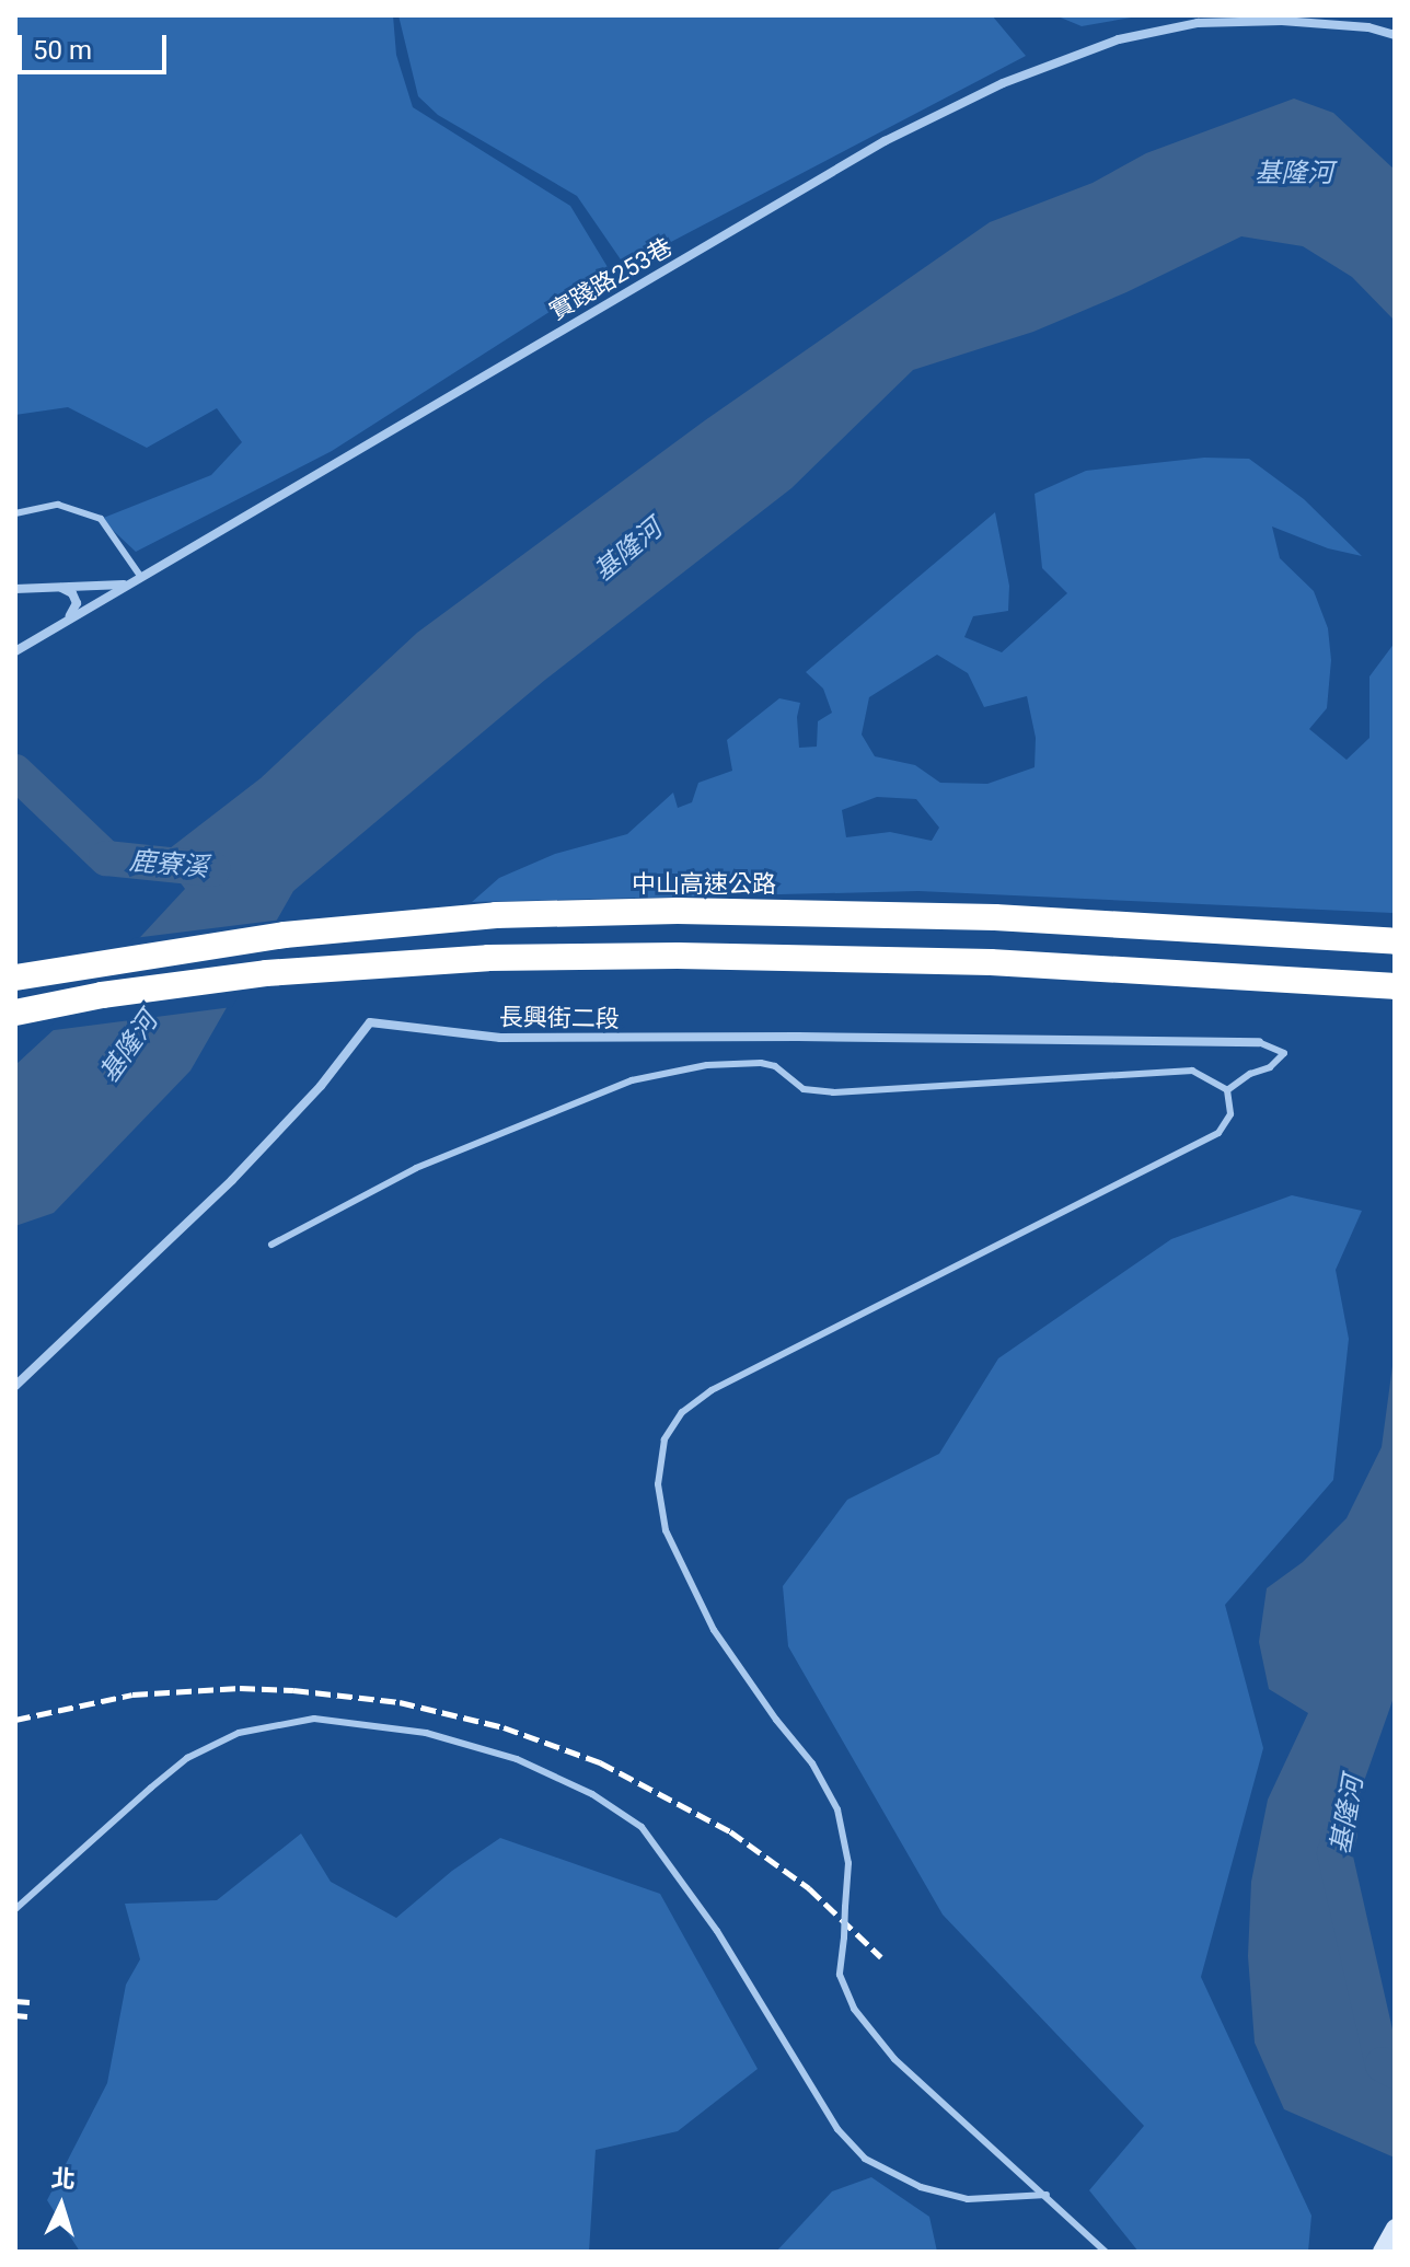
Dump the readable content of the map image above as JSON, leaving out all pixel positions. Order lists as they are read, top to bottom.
{
  "streets": {
    "highway": ["中山高速公路"],
    "street": ["實踐路253巷", "長興街二段"]
  },
  "water": ["基隆河", "鹿寮溪"],
  "scale_bar": "50 m",
  "north": "top"
}
